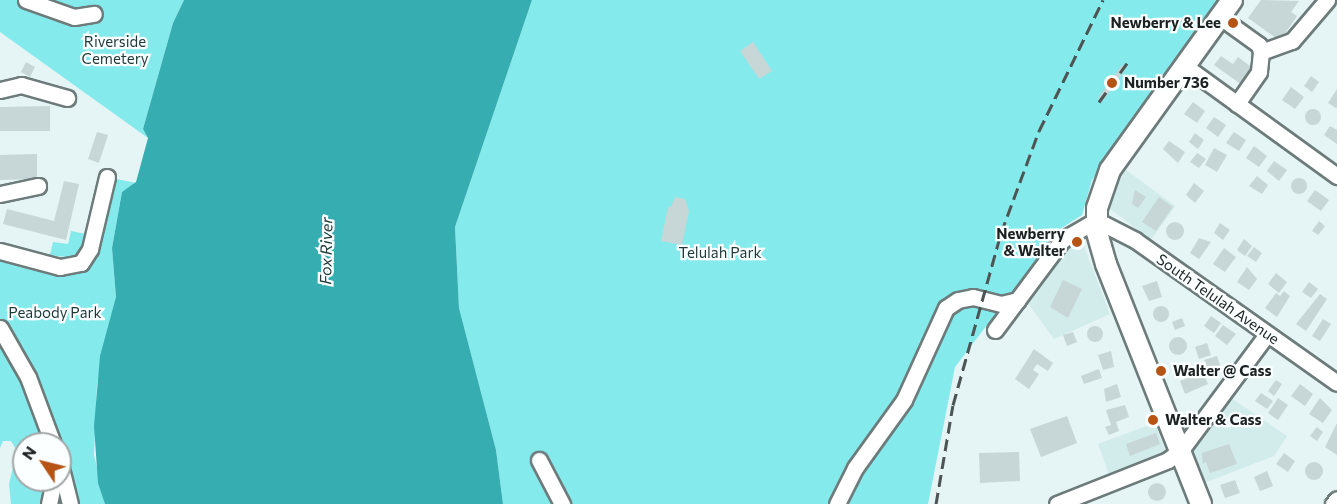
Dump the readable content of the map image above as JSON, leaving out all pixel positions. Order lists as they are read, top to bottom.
{
  "streets": {
    "street": ["South Telulah Avenue"]
  },
  "water": ["Fox River"],
  "parks": ["Riverside Cemetery", "Telulah Park", "Peabody Park"],
  "places": [
    "Newberry & Lee",
    "Number 736",
    "Newberry & Walter",
    "Walter @ Cass",
    "Walter & Cass"
  ],
  "north": "top left"
}
